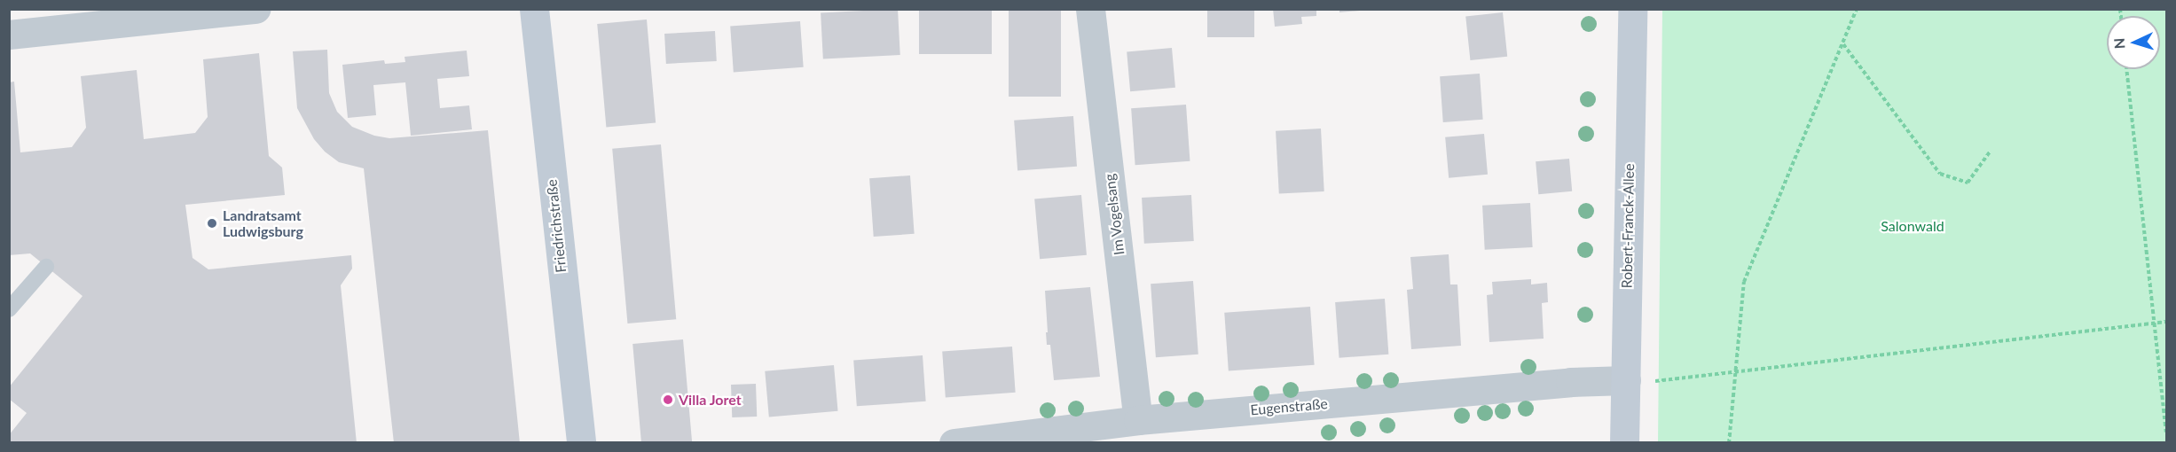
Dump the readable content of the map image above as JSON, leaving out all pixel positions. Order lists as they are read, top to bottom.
{
  "streets": {
    "main road": ["Friedrichstraße", "Robert-Franck-Allee"],
    "street": ["Im Vogelsang", "Eugenstraße"]
  },
  "crossings": [
    ["Im Vogelsang", "Eugenstraße"],
    ["Robert-Franck-Allee", "Eugenstraße"]
  ],
  "parks": ["Salonwald"],
  "places": ["Landratsamt Ludwigsburg", "Villa Joret"],
  "north": "left"
}
